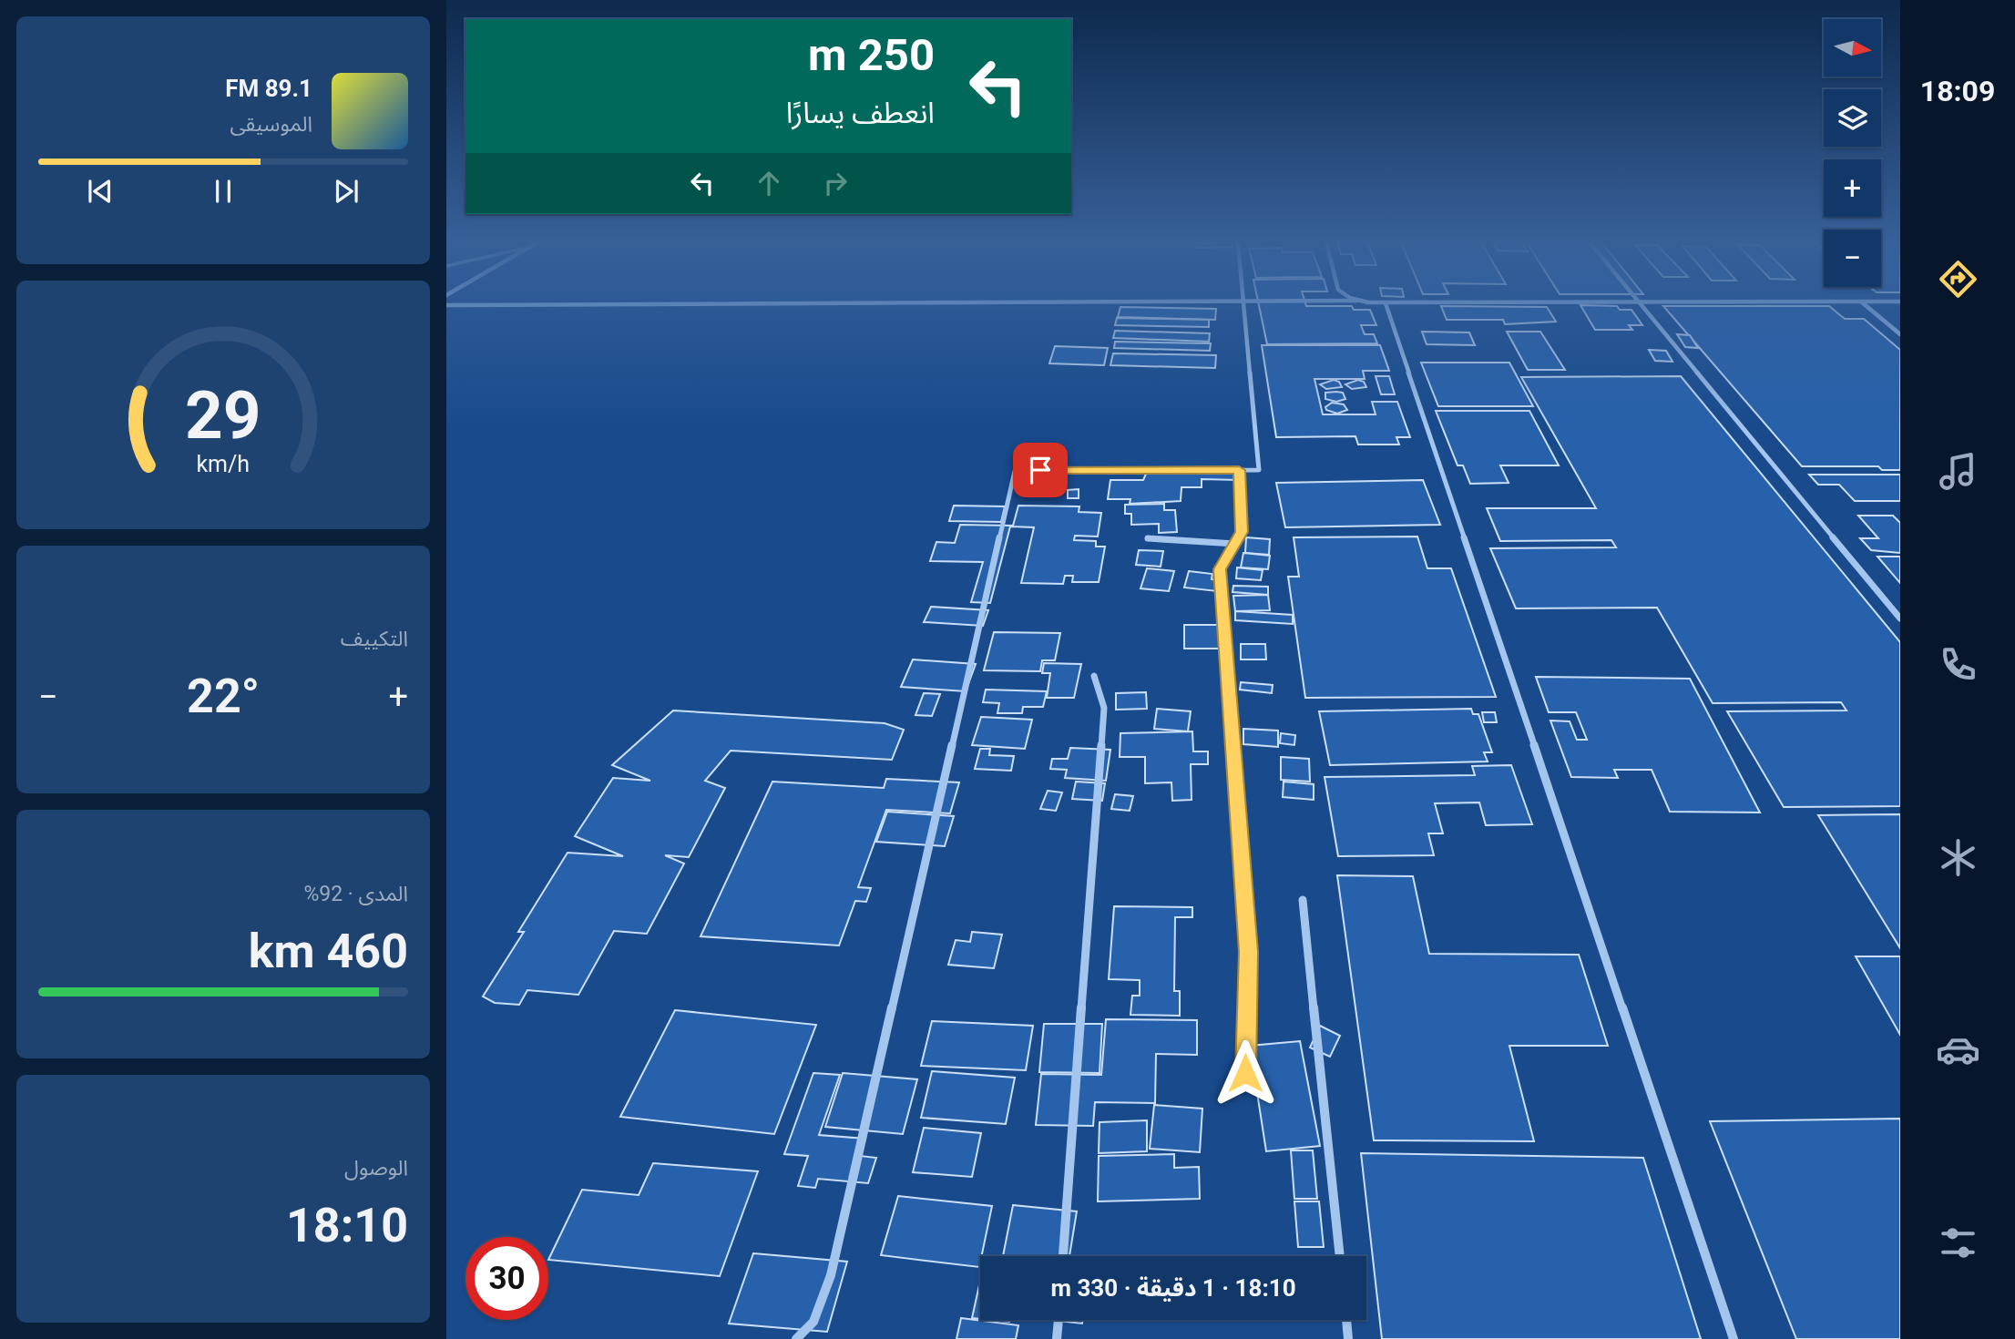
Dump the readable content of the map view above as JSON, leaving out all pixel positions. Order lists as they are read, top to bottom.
{
  "north": "right",
  "page": {
    "tabs": "18:09",
    "map_buttons": ["+", "−"],
    "turn": ["250 m", "انعطف يسارًا"],
    "song": ["89.1 FM", "الموسيقى"],
    "tile": [
      "التكييف",
      ["المدى · 92%", "460 km"],
      ["الوصول", "18:10"]
    ],
    "heat": ["−", "22°", "+"],
    "limit": "30",
    "trip": "18:10 · 1 دقيقة · 330 m",
    "gauge": ["29", "km/h"]
  }
}
